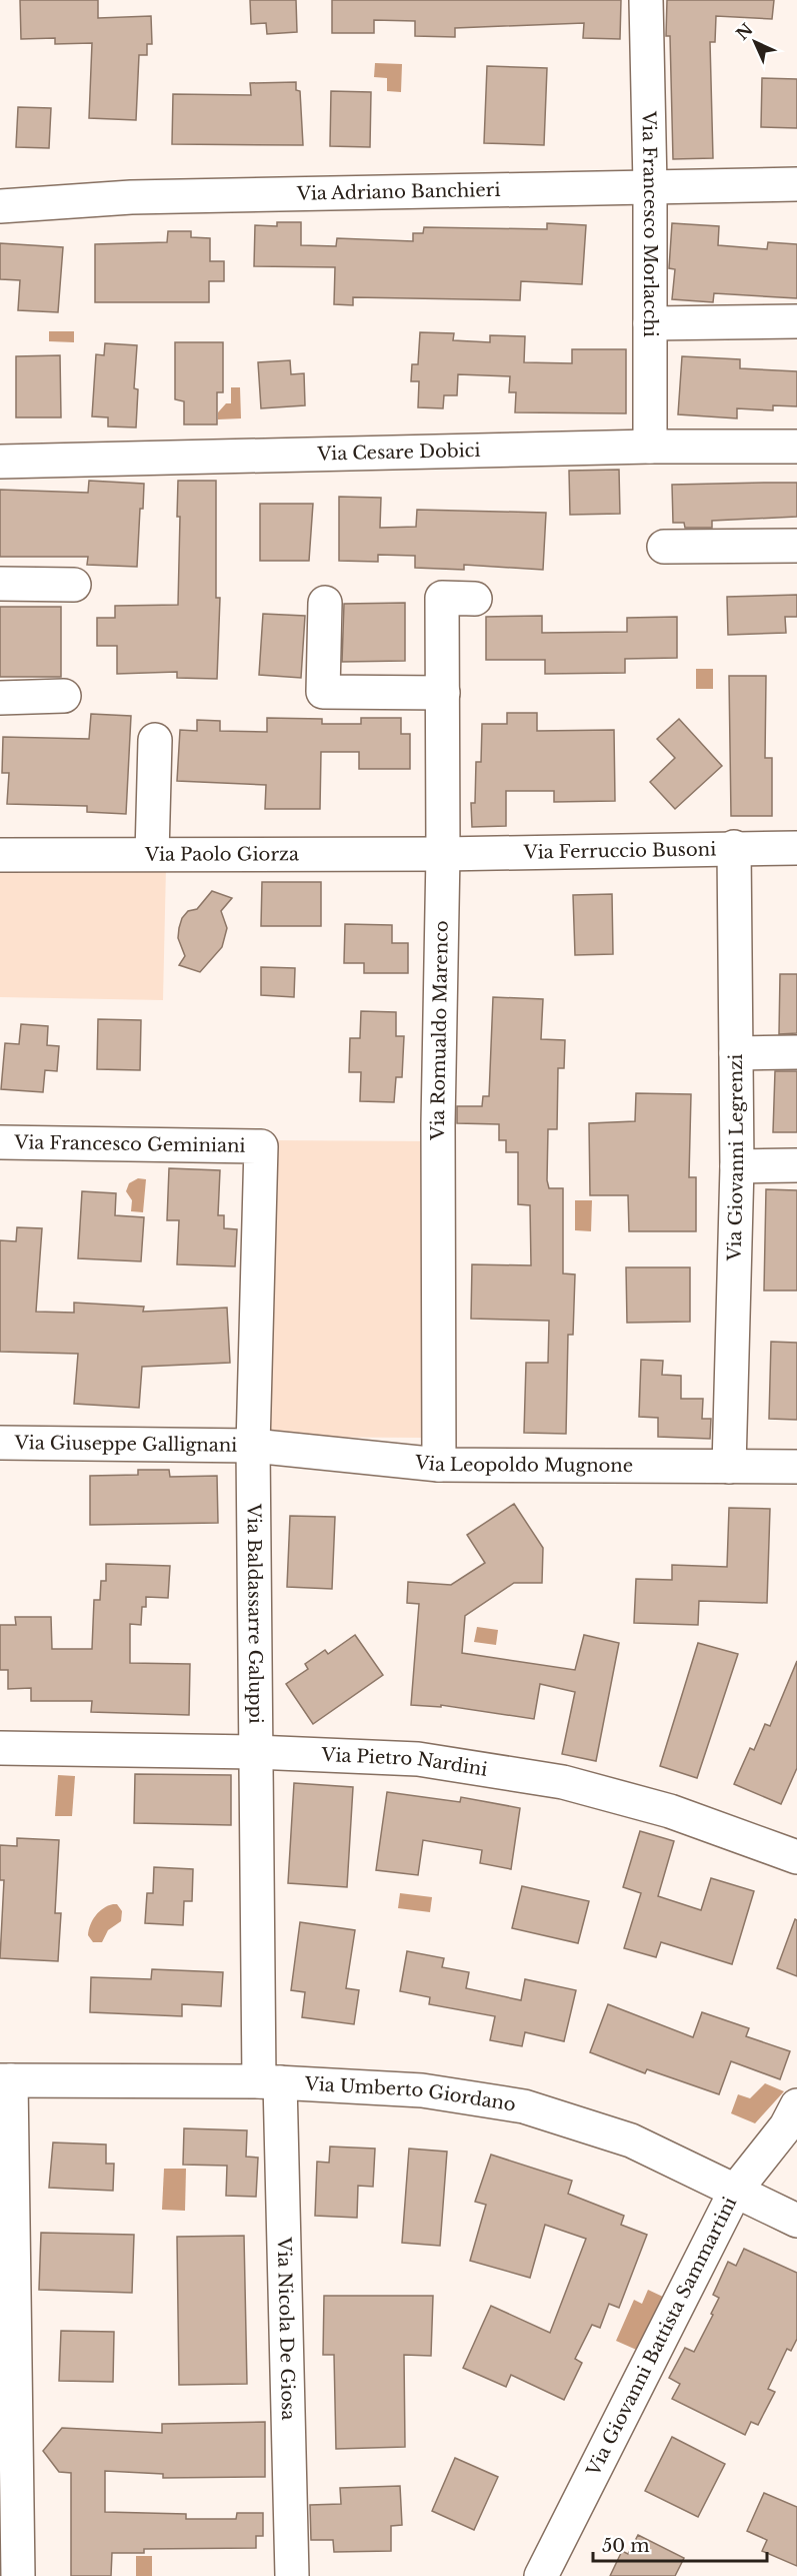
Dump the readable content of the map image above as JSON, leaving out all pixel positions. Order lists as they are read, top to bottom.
{
  "streets": {
    "street": [
      "Via Adriano Banchieri",
      "Via Francesco Morlacchi",
      "Via Cesare Dobici",
      "Via Ferruccio Busoni",
      "Via Paolo Giorza",
      "Via Romualdo Marenco",
      "Via Francesco Geminiani",
      "Via Giovanni Legrenzi",
      "Via Giuseppe Gallignani",
      "Via Leopoldo Mugnone",
      "Via Baldassarre Galuppi",
      "Via Pietro Nardini",
      "Via Umberto Giordano",
      "Via Nicola De Giosa",
      "Via Giovanni Battista Sammartini"
    ]
  },
  "crossings": [
    ["Via Adriano Banchieri", "Via Francesco Morlacchi"],
    ["Via Francesco Morlacchi", "Via Cesare Dobici"],
    ["Via Ferruccio Busoni", "Via Paolo Giorza"],
    ["Via Ferruccio Busoni", "Via Romualdo Marenco"],
    ["Via Ferruccio Busoni", "Via Giovanni Legrenzi"],
    ["Via Paolo Giorza", "Via Romualdo Marenco"],
    ["Via Romualdo Marenco", "Via Leopoldo Mugnone"],
    ["Via Francesco Geminiani", "Via Baldassarre Galuppi"],
    ["Via Giovanni Legrenzi", "Via Leopoldo Mugnone"],
    ["Via Giuseppe Gallignani", "Via Leopoldo Mugnone"],
    ["Via Giuseppe Gallignani", "Via Baldassarre Galuppi"],
    ["Via Leopoldo Mugnone", "Via Baldassarre Galuppi"],
    ["Via Baldassarre Galuppi", "Via Pietro Nardini"],
    ["Via Baldassarre Galuppi", "Via Umberto Giordano"],
    ["Via Baldassarre Galuppi", "Via Nicola De Giosa"],
    ["Via Umberto Giordano", "Via Nicola De Giosa"],
    ["Via Umberto Giordano", "Via Giovanni Battista Sammartini"]
  ],
  "scale_bar": "50 m",
  "north": "top left"
}
